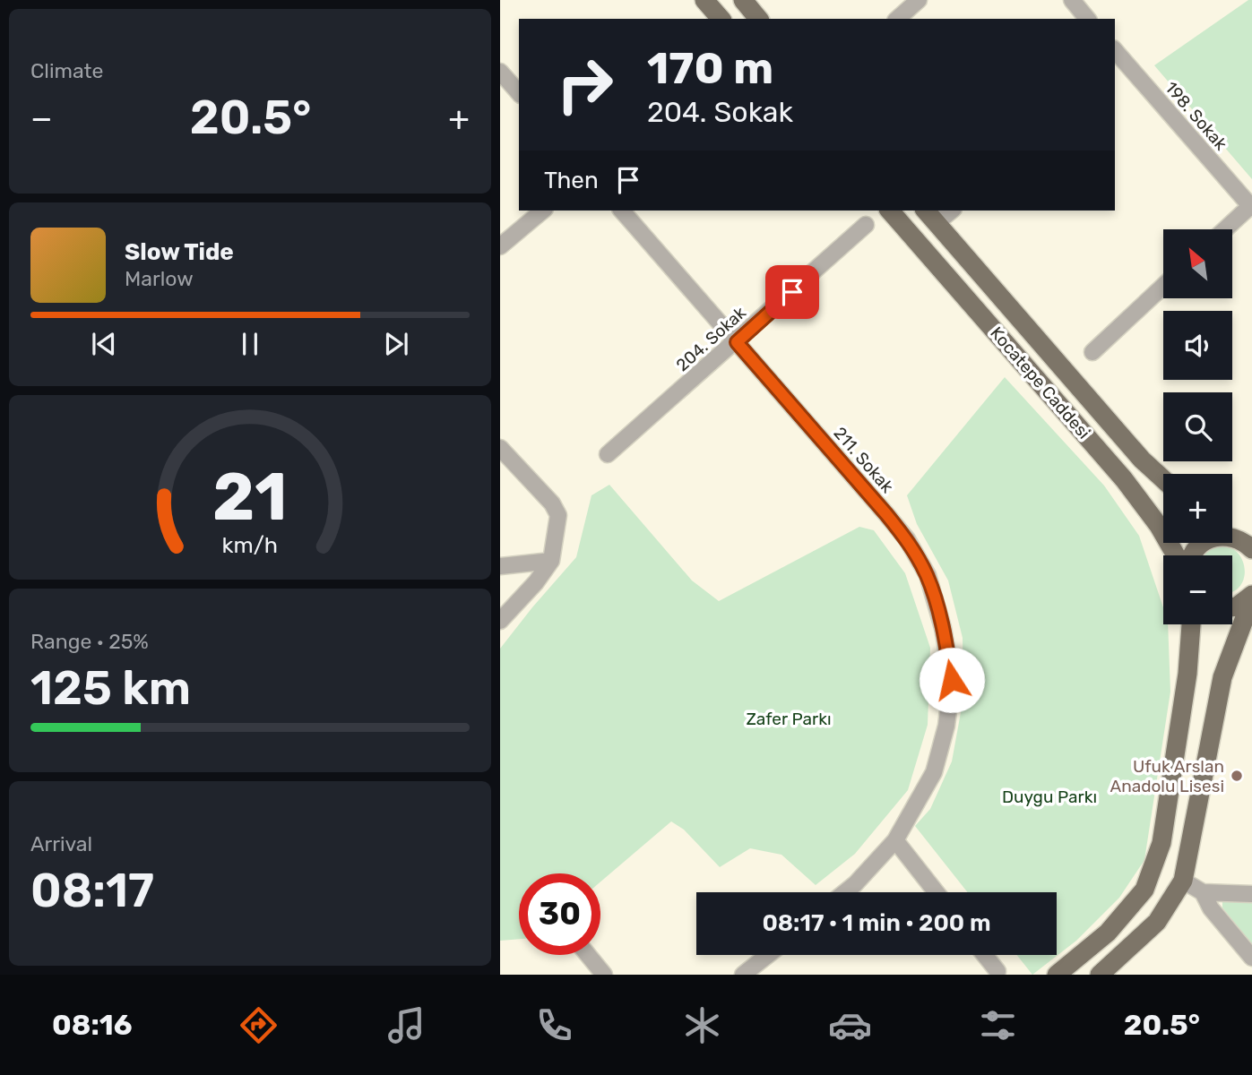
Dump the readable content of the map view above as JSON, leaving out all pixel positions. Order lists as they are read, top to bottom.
{
  "streets": {
    "main road": ["Kocatepe Caddesi"],
    "street": ["198. Sokak", "204. Sokak", "211. Sokak"]
  },
  "crossings": [
    ["204. Sokak", "211. Sokak"]
  ],
  "parks": ["Zafer Parkı", "Duygu Parkı"],
  "places": ["Ufuk Arslan Anadolu Lisesi"],
  "north": "top left",
  "page": {
    "tile": [
      "Climate",
      ["Range · 25%", "125 km"],
      ["Arrival", "08:17"]
    ],
    "turn": ["170 m", "204. Sokak"],
    "heat": ["−", "20.5°", "+"],
    "then": "Then",
    "song": ["Slow Tide", "Marlow"],
    "map_buttons": ["+", "−"],
    "limit": "30",
    "trip": "08:17 · 1 min · 200 m",
    "tabs": ["08:16", "20.5°"],
    "gauge": ["21", "km/h"]
  }
}
